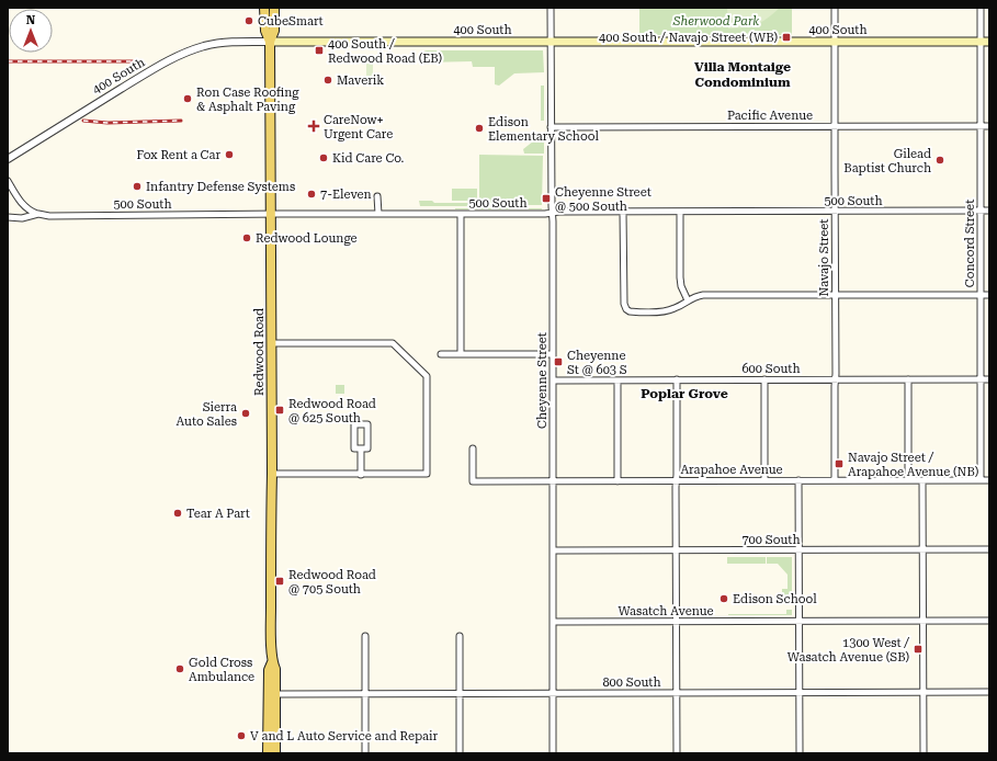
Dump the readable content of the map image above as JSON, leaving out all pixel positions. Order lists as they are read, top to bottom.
{
  "streets": {
    "main road": ["400 South", "Redwood Road"],
    "street": [
      "Pacific Avenue",
      "500 South",
      "Concord Street",
      "Navajo Street",
      "600 South",
      "Cheyenne Street",
      "Arapahoe Avenue",
      "700 South",
      "Wasatch Avenue",
      "800 South"
    ]
  },
  "crossings": [
    ["400 South", "Concord Street"],
    ["400 South", "Navajo Street"],
    ["400 South", "Redwood Road"],
    ["400 South", "Cheyenne Street"],
    ["Pacific Avenue", "Concord Street"],
    ["Pacific Avenue", "Navajo Street"],
    ["Pacific Avenue", "Cheyenne Street"],
    ["500 South", "Concord Street"],
    ["500 South", "Navajo Street"],
    ["500 South", "Redwood Road"],
    ["500 South", "Cheyenne Street"],
    ["Concord Street", "600 South"],
    ["Concord Street", "Arapahoe Avenue"],
    ["Navajo Street", "600 South"],
    ["Navajo Street", "Arapahoe Avenue"],
    ["Redwood Road", "800 South"],
    ["600 South", "Cheyenne Street"],
    ["Cheyenne Street", "Arapahoe Avenue"],
    ["Cheyenne Street", "700 South"],
    ["Cheyenne Street", "Wasatch Avenue"],
    ["Cheyenne Street", "800 South"]
  ],
  "districts": ["Villa Montaige Condominium", "Poplar Grove"],
  "parks": ["Sherwood Park"],
  "places": {
    "other": [
      "CubeSmart",
      "Maverik",
      "Ron Case Roofing & Asphalt Paving",
      "Edison Elementary School",
      "Fox Rent a Car",
      "Kid Care Co.",
      "Gilead Baptist Church",
      "Infantry Defense Systems",
      "7-Eleven",
      "Redwood Lounge",
      "Sierra Auto Sales",
      "Tear A Part",
      "Edison School",
      "Gold Cross Ambulance",
      "V and L Auto Service and Repair"
    ],
    "transit": [
      "400 South / Navajo Street (WB)",
      "400 South / Redwood Road (EB)",
      "Cheyenne Street @ 500 South",
      "Cheyenne St @ 603 S",
      "Redwood Road @ 625 South",
      "Navajo Street / Arapahoe Avenue (NB)",
      "Redwood Road @ 705 South",
      "1300 West / Wasatch Avenue (SB)"
    ],
    "health": ["CareNow+ Urgent Care"]
  },
  "north": "top"
}
